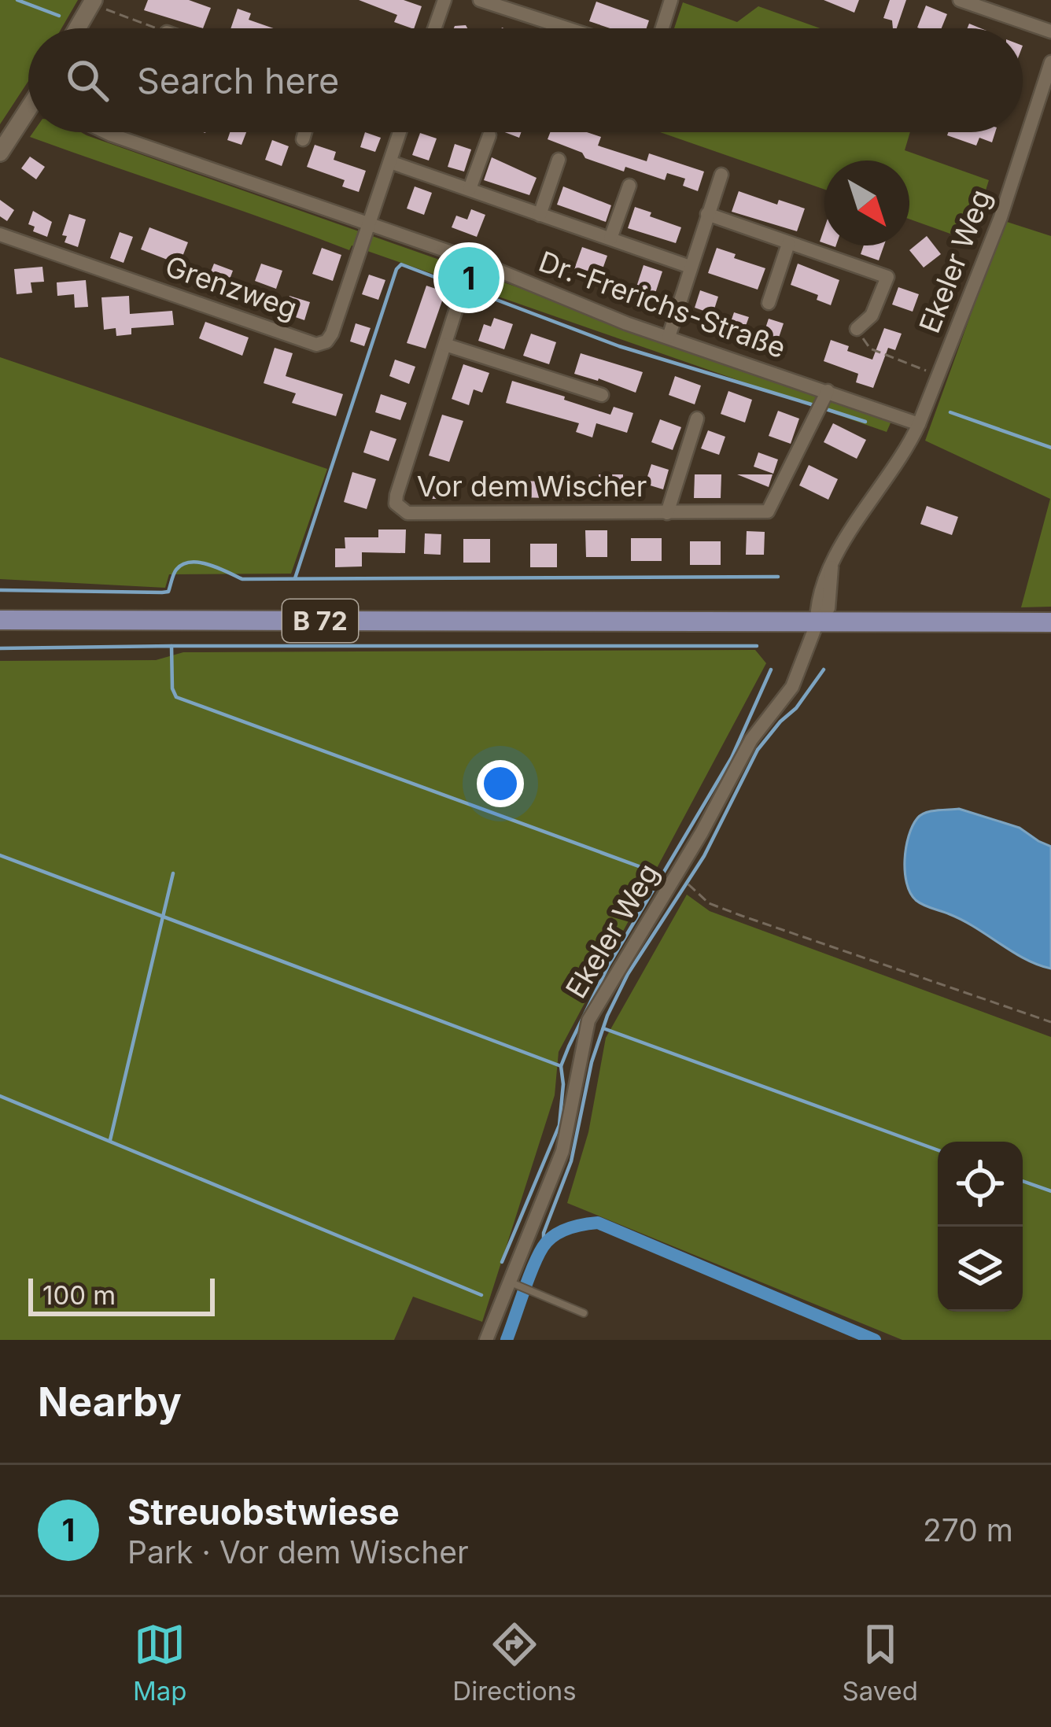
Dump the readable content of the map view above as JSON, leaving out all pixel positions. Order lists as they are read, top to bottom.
{
  "streets": {
    "main road": ["B 72"],
    "street": [
      "Ekeler Weg",
      "Grenzweg",
      "Dr.-Frerichs-Straße",
      "Vor dem Wischer"
    ]
  },
  "crossings": [
    ["Ekeler Weg", "Dr.-Frerichs-Straße"],
    ["Ekeler Weg", "B 72"],
    ["Grenzweg", "Dr.-Frerichs-Straße"],
    ["Dr.-Frerichs-Straße", "Vor dem Wischer"]
  ],
  "scale_bar": "100 m",
  "north": "bottom right",
  "page": {
    "search": "Search here",
    "pins": "1",
    "scale": "100 m",
    "heading": "Nearby",
    "list": [
      {
        "mark": "1",
        "name": "Streuobstwiese",
        "note": "Park · Vor dem Wischer",
        "value": "270 m"
      }
    ],
    "nav": ["Map", "Directions", "Saved"]
  }
}
